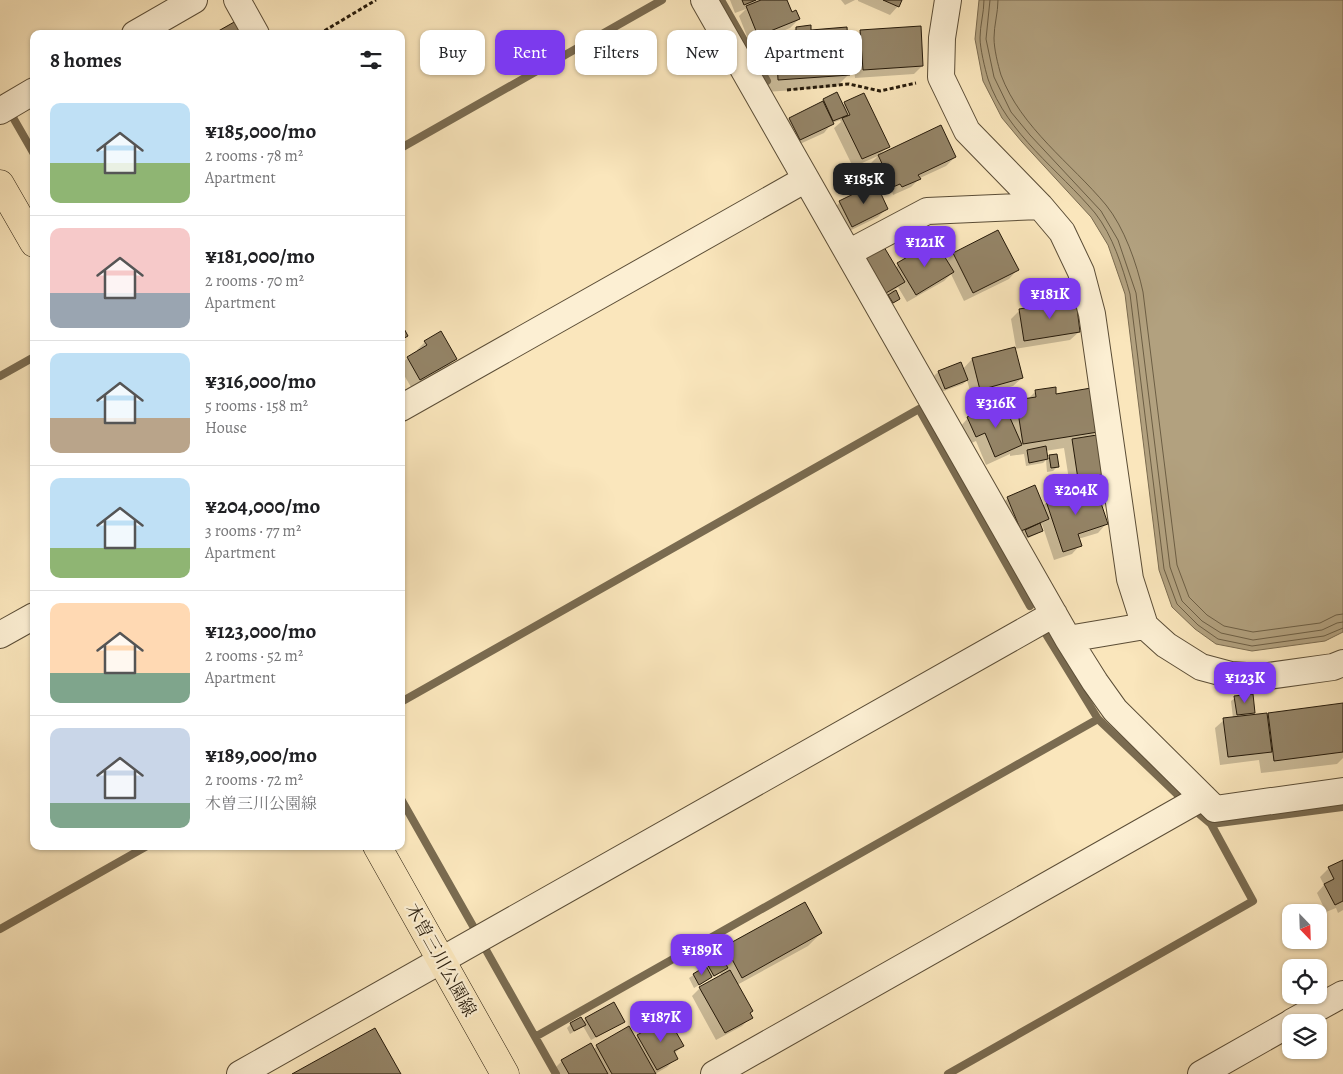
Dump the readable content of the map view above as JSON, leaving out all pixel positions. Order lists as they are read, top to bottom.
{
  "streets": {
    "main road": ["木曽三川公園線"]
  },
  "north": "bottom right",
  "page": {
    "chip": [
      "Buy",
      "Rent",
      "Filters",
      "New",
      "Apartment"
    ],
    "heading": "8 homes",
    "list": [
      {
        "name": "¥185,000/mo",
        "note": "2 rooms · 78 m² · Apartment"
      },
      {
        "name": "¥181,000/mo",
        "note": "2 rooms · 70 m² · Apartment"
      },
      {
        "name": "¥316,000/mo",
        "note": "5 rooms · 158 m² · House"
      },
      {
        "name": "¥204,000/mo",
        "note": "3 rooms · 77 m² · Apartment"
      },
      {
        "name": "¥123,000/mo",
        "note": "2 rooms · 52 m² · Apartment"
      },
      {
        "name": "¥189,000/mo",
        "note": "2 rooms · 72 m² · 木曽三川公園線"
      }
    ],
    "price": [
      "¥185K",
      "¥121K",
      "¥181K",
      "¥316K",
      "¥204K",
      "¥123K",
      "¥189K",
      "¥187K"
    ]
  }
}
